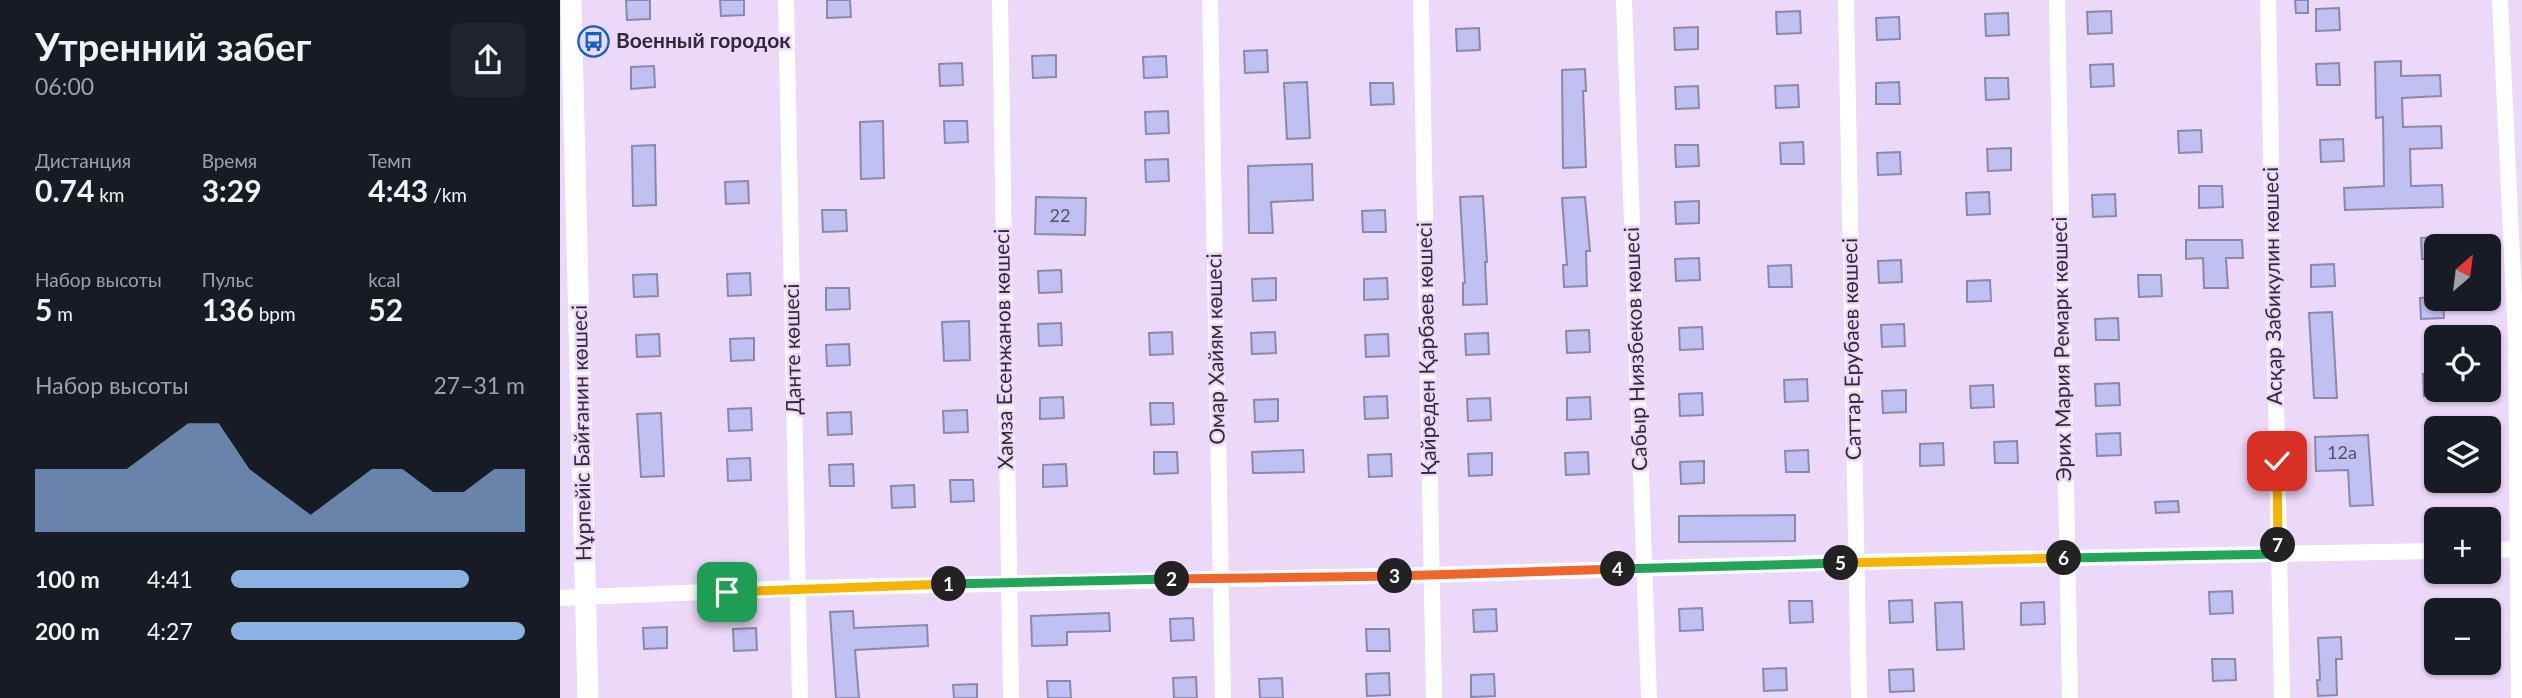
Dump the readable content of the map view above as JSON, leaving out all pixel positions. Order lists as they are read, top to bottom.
{
  "streets": {
    "street": [
      "Асқар Забикулин көшесі",
      "Данте көшесі",
      "Хамза Есенжанов көшесі",
      "Омар Хайям көшесі",
      "Қайреден Қарбаев көшесі",
      "Сабыр Ниязбеков көшесі",
      "Саттар Ерубаев көшесі",
      "Эрих Мария Ремарк көшесі",
      "Нұрпейіс Байғанин көшесі"
    ]
  },
  "places": {
    "bus stop": ["Военный городок"]
  },
  "house_numbers": ["22", "12а"],
  "north": "top right",
  "page": {
    "heading": ["Утренний забег", "06:00"],
    "stats": [
      ["Дистанция", "0.74 km"],
      ["Время", "3:29"],
      ["Темп", "4:43 /km"],
      ["Набор высоты", "5 m"],
      ["Пульс", "136 bpm"],
      ["kcal", "52"]
    ],
    "map_buttons": ["+", "−"],
    "chart": ["Набор высоты", "27–31 m"],
    "pins": [
      "7",
      "6",
      "5",
      "4",
      "3",
      "2",
      "1"
    ],
    "list": [
      {
        "name": "100 m",
        "note": "4:41"
      },
      {
        "name": "200 m",
        "note": "4:27"
      }
    ]
  }
}
